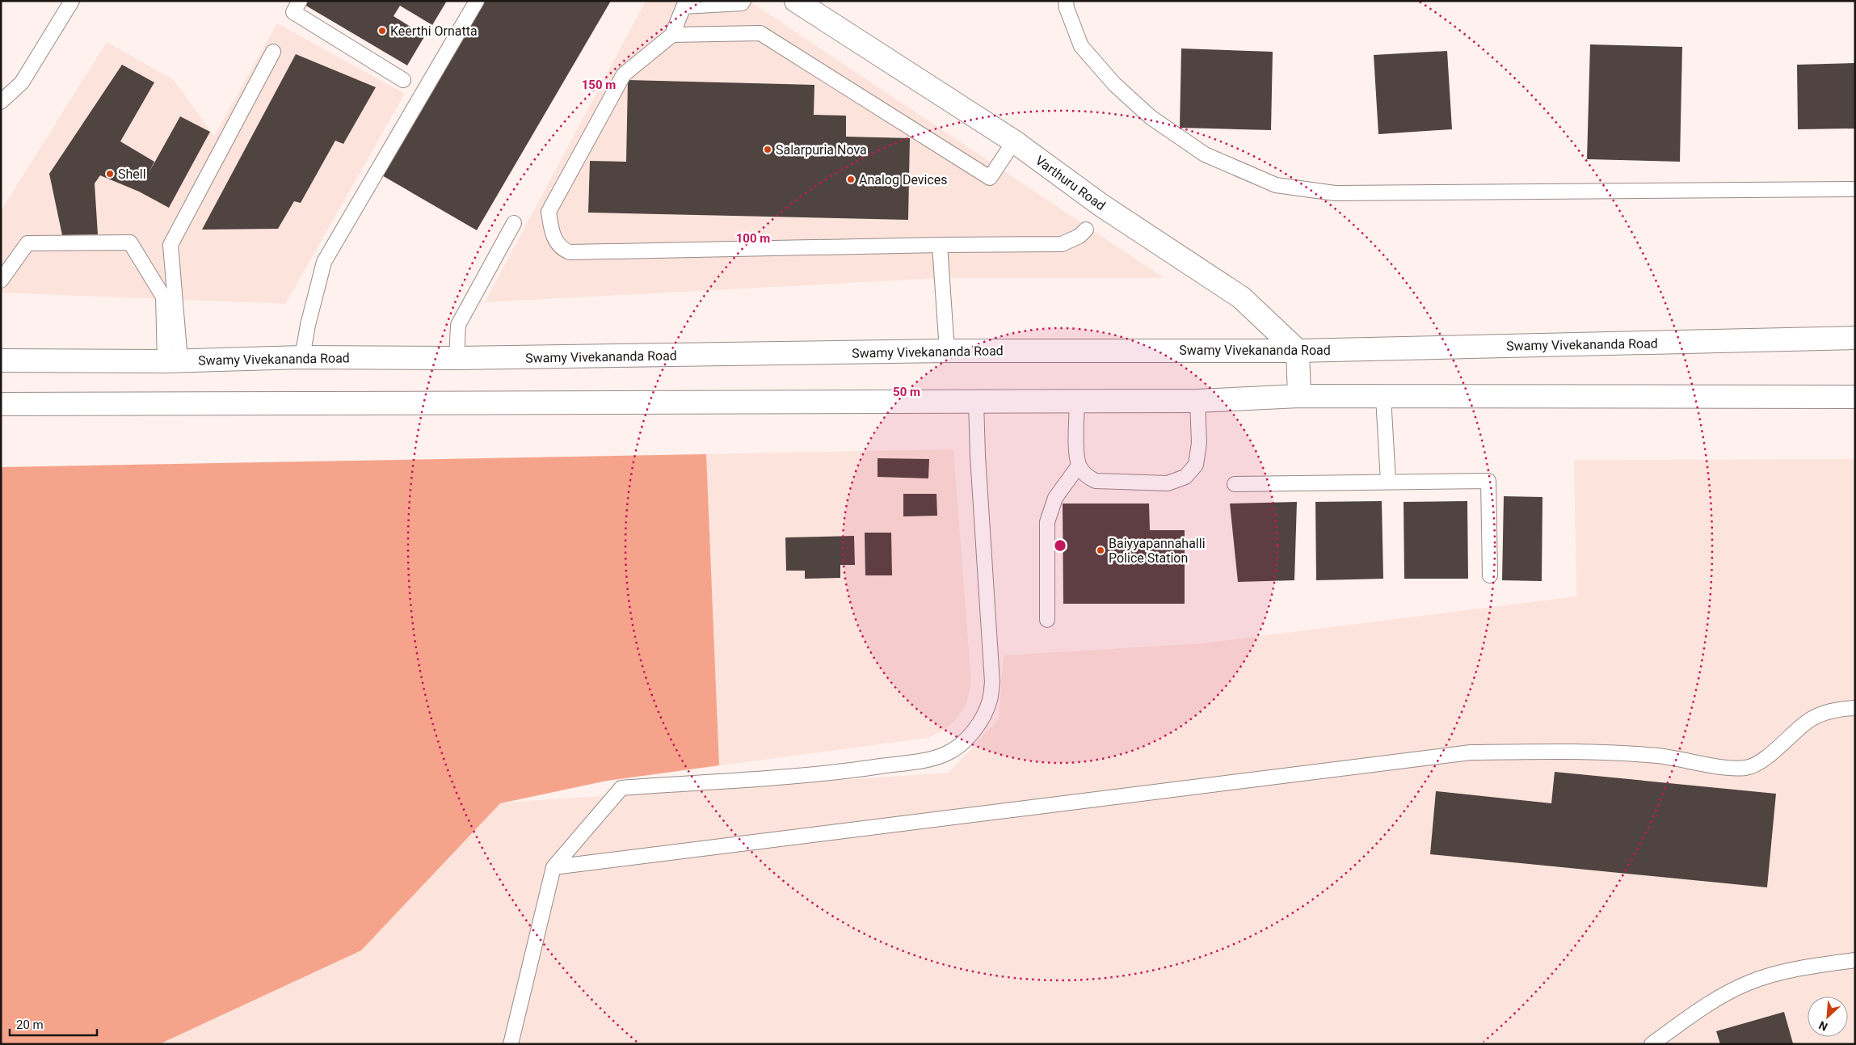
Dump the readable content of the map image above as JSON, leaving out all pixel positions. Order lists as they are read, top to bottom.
{
  "streets": {
    "main road": ["Varthuru Road", "Swamy Vivekananda Road"]
  },
  "crossings": [
    ["Varthuru Road", "Swamy Vivekananda Road"]
  ],
  "places": [
    "Keerthi Ornatta",
    "Salarpuria Nova",
    "Shell",
    "Analog Devices",
    "Baiyyapannahalli Police Station"
  ],
  "scale_bar": "20 m",
  "north": "bottom left",
  "rings": ["150 m", "100 m", "50 m"]
}
